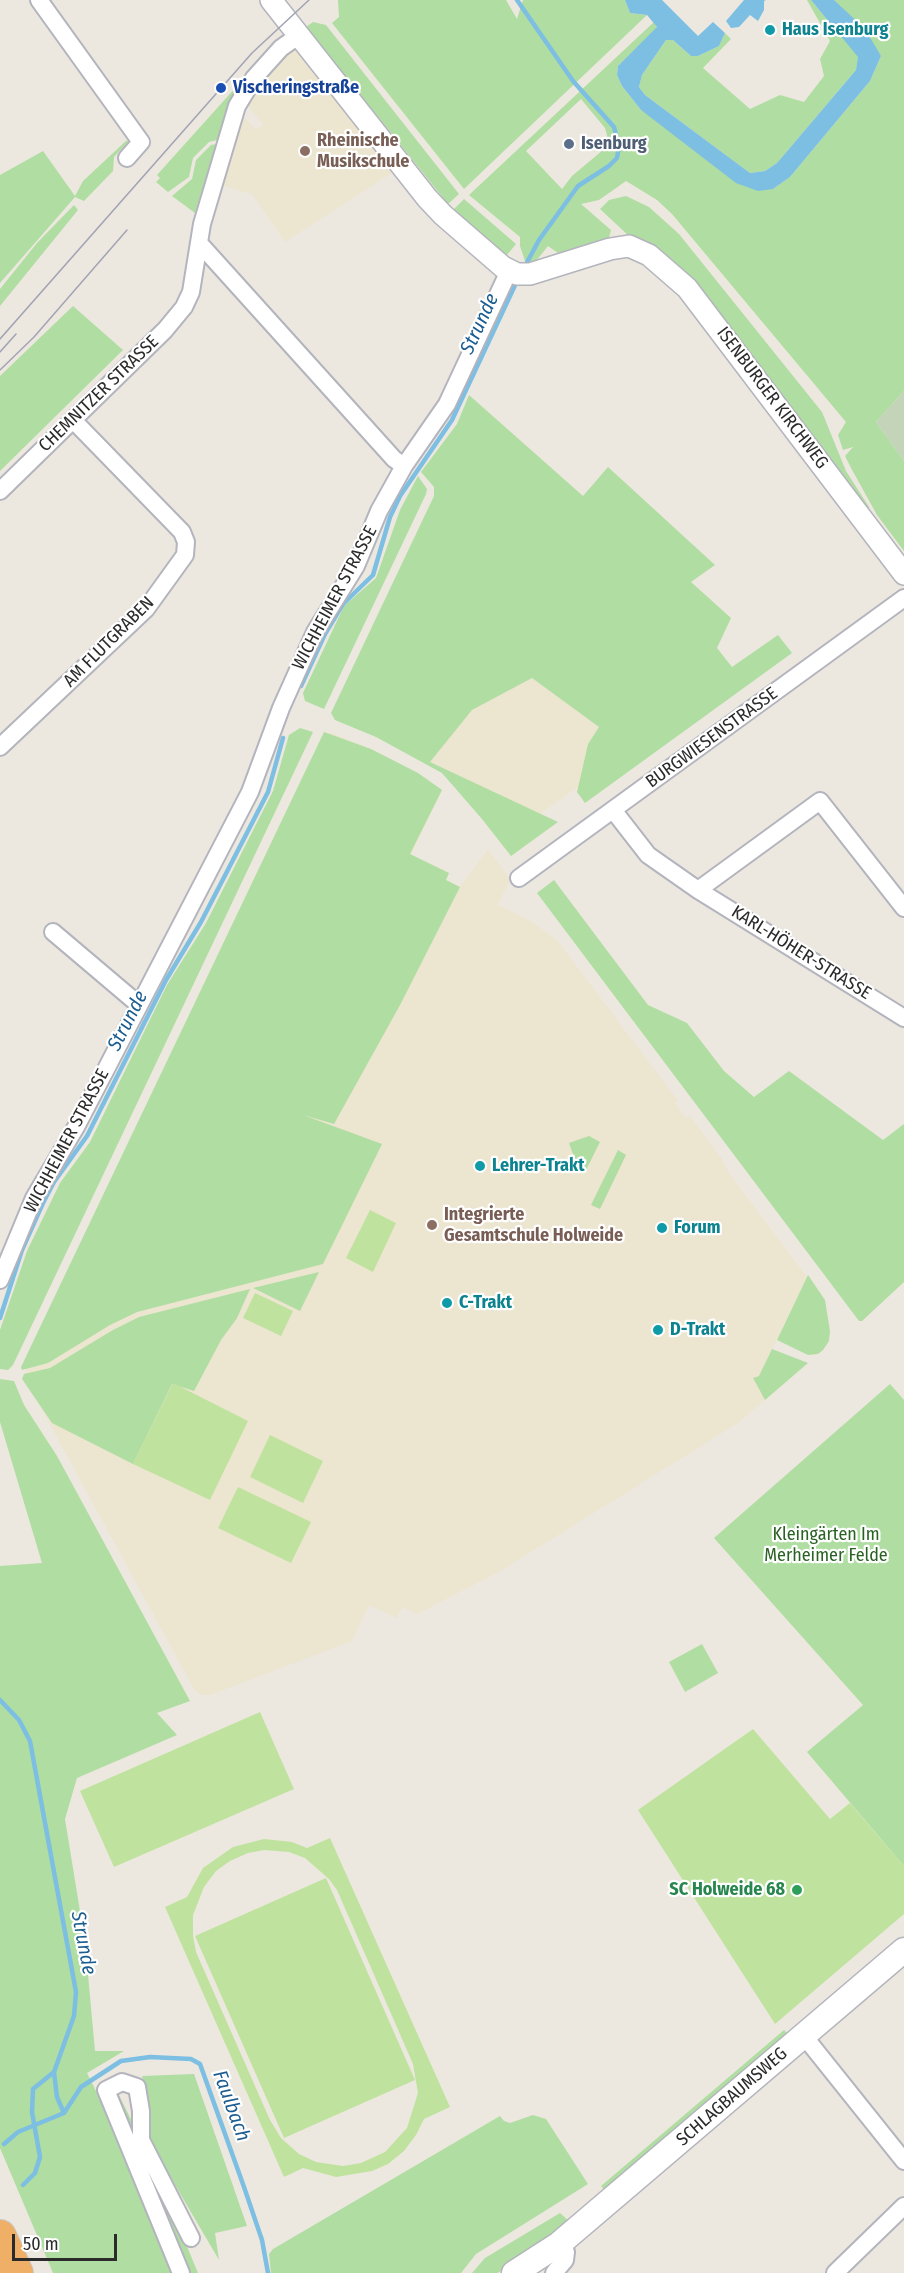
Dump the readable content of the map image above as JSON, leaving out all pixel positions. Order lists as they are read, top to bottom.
{
  "streets": {
    "main road": ["SCHLAGBAUMSWEG"],
    "street": [
      "CHEMNITZER STRASSE",
      "ISENBURGER KIRCHWEG",
      "WICHHEIMER STRASSE",
      "AM FLUTGRABEN",
      "BURGWIESENSTRASSE",
      "KARL-HÖHER-STRASSE"
    ]
  },
  "crossings": [
    ["CHEMNITZER STRASSE", "AM FLUTGRABEN"],
    ["ISENBURGER KIRCHWEG", "WICHHEIMER STRASSE"],
    ["BURGWIESENSTRASSE", "KARL-HÖHER-STRASSE"]
  ],
  "water": ["Strunde", "Faulbach"],
  "parks": ["Kleingärten Im Merheimer Felde"],
  "places": [
    "Haus Isenburg",
    "Vischeringstraße",
    "Isenburg",
    "Rheinische Musikschule",
    "Lehrer-Trakt",
    "Integrierte Gesamtschule Holweide",
    "Forum",
    "C-Trakt",
    "D-Trakt",
    "SC Holweide 68"
  ],
  "scale_bar": "50 m"
}
